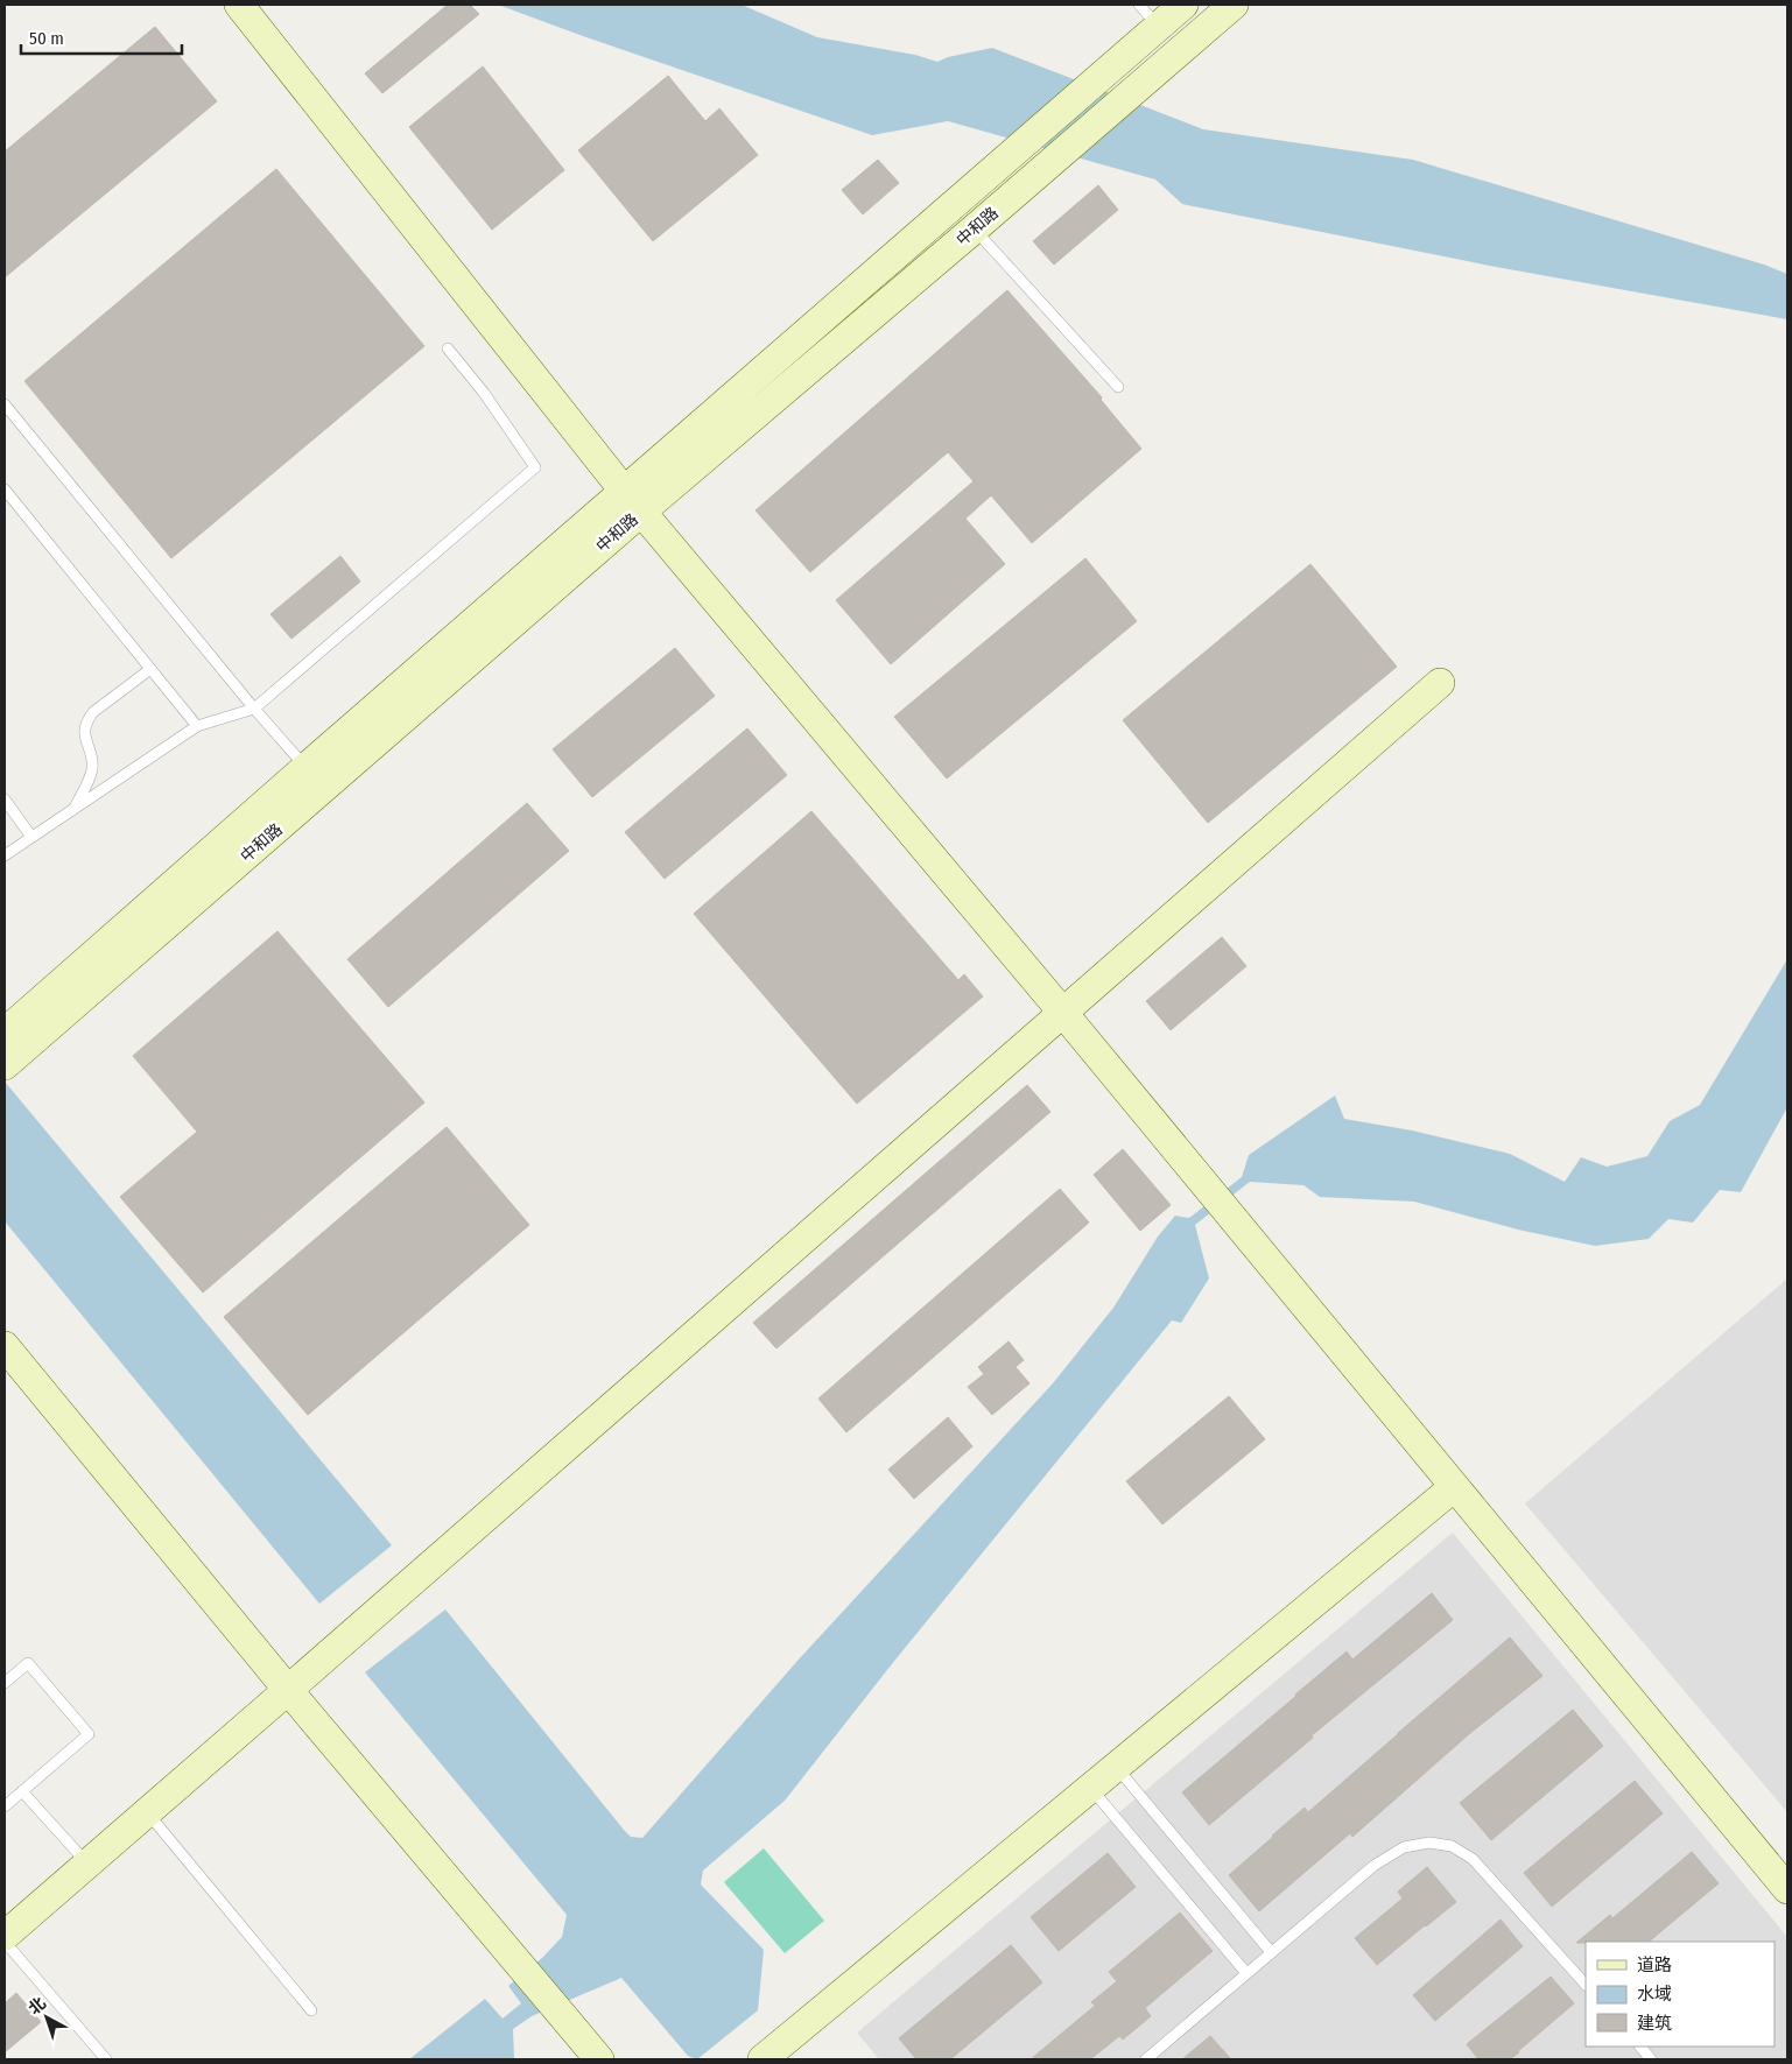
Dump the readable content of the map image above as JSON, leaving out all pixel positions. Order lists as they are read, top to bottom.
{
  "streets": {
    "street": ["中和路"]
  },
  "legend": ["道路", "水域", "建筑"],
  "scale_bar": "50 m",
  "north": "top left"
}
